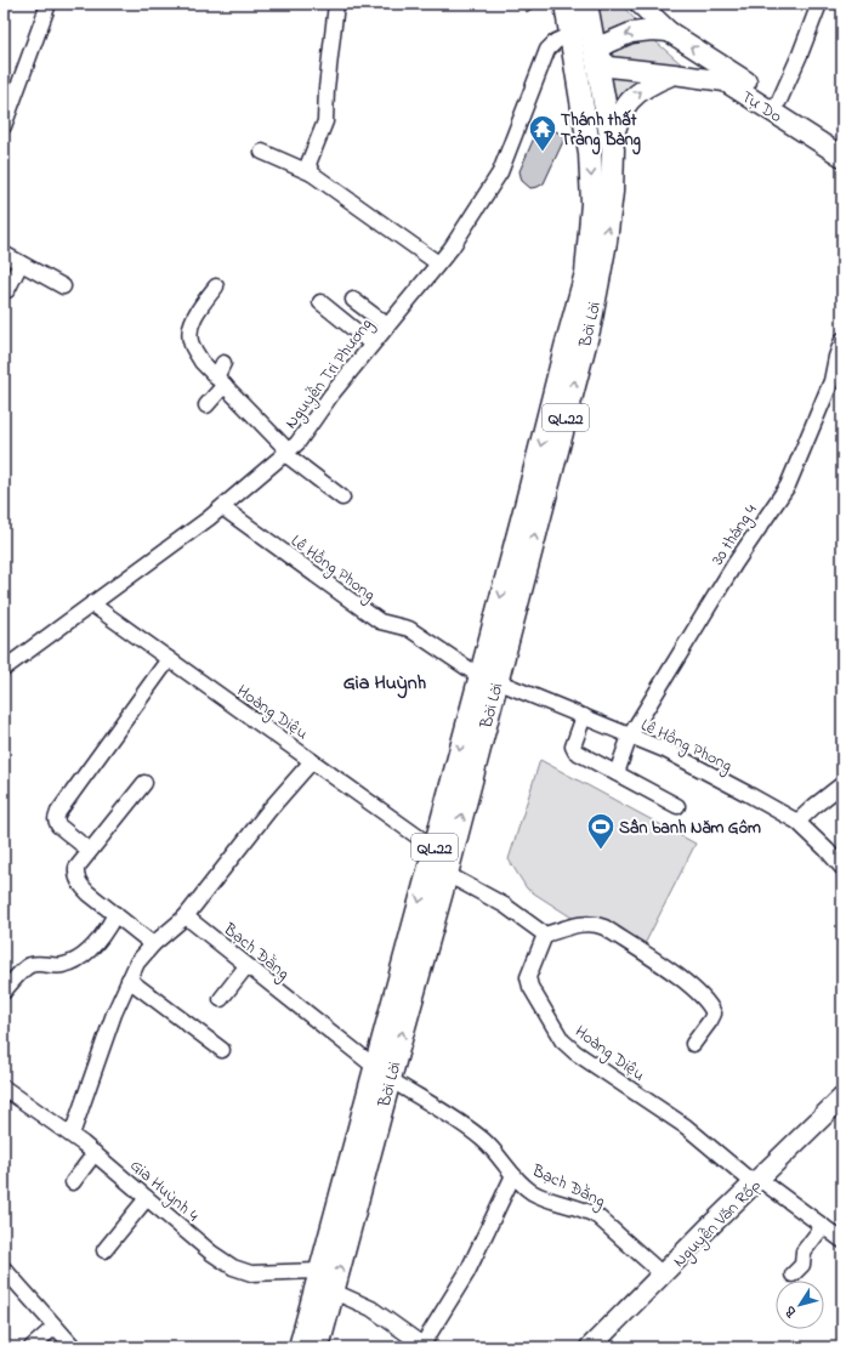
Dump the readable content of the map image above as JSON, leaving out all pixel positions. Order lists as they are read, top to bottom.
{
  "streets": {
    "highway": ["Bời Lời", "QL.22"],
    "main road": ["Tự Do", "Nguyễn Văn Rốp"],
    "street": [
      "Nguyễn Tri Phương",
      "30 tháng 4",
      "Lê Hồng Phong",
      "Hoàng Diệu",
      "Bạch Đằng",
      "Gia Huỳnh 4"
    ]
  },
  "crossings": [
    ["Tự Do", "Bời Lời"],
    ["Tự Do", "QL.22"],
    ["Bời Lời", "QL.22"],
    ["Bời Lời", "Lê Hồng Phong"],
    ["Bời Lời", "Hoàng Diệu"],
    ["Bời Lời", "Bạch Đằng"],
    ["Bời Lời", "Gia Huỳnh 4"],
    ["Nguyễn Tri Phương", "QL.22"],
    ["Nguyễn Tri Phương", "Lê Hồng Phong"],
    ["Nguyễn Tri Phương", "Hoàng Diệu"],
    ["30 tháng 4", "Lê Hồng Phong"],
    ["Hoàng Diệu", "Nguyễn Văn Rốp"],
    ["Bạch Đằng", "Nguyễn Văn Rốp"]
  ],
  "districts": ["Gia Huỳnh"],
  "places": {
    "temple": ["Thánh thất Trảng Bàng"],
    "sports": ["Sân banh Năm Gôm"]
  },
  "north": "bottom left"
}
